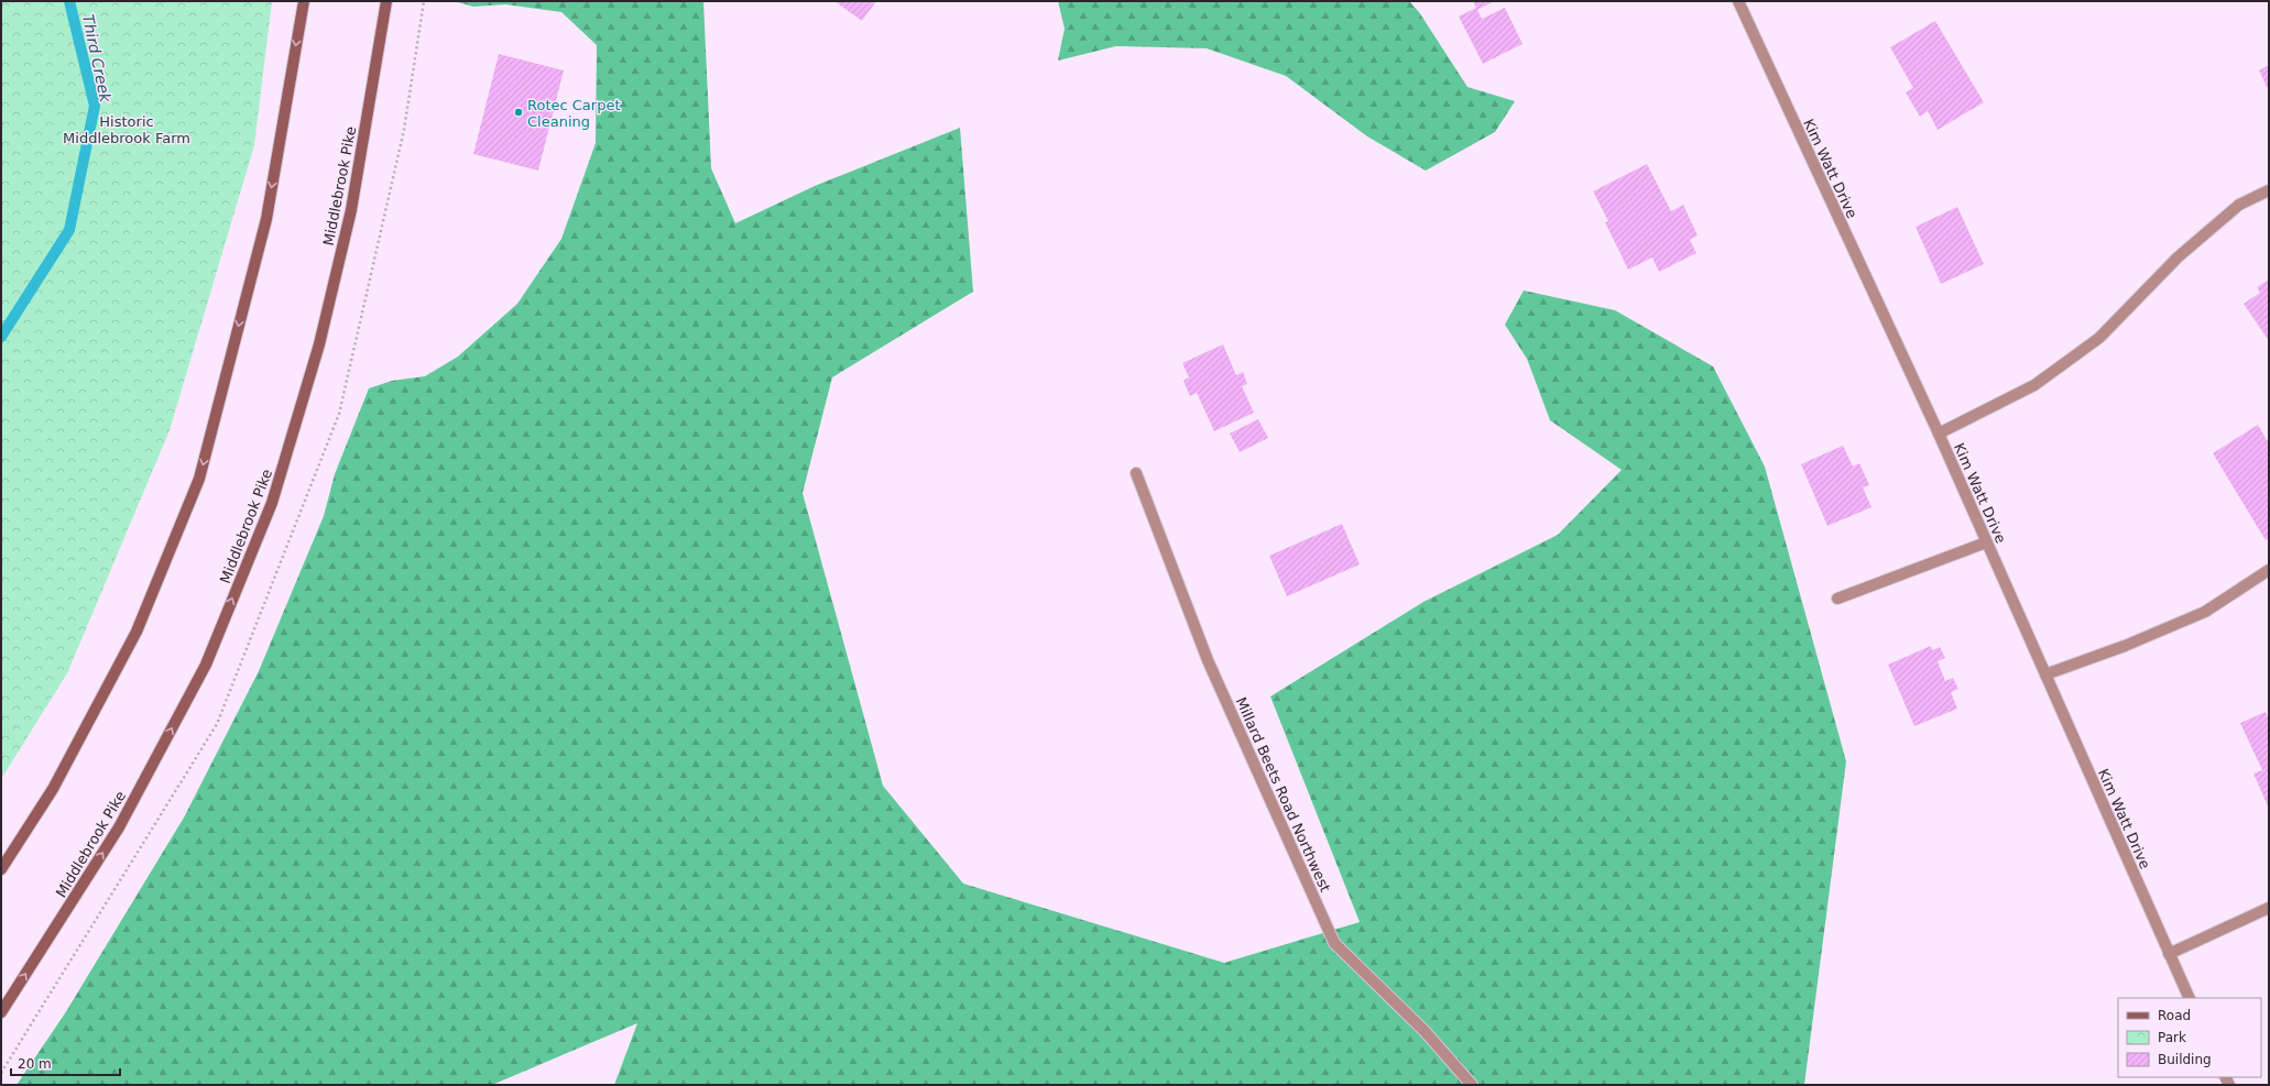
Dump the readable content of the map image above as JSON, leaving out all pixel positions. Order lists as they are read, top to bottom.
{
  "streets": {
    "main road": ["Middlebrook Pike"],
    "street": ["Kim Watt Drive", "Millard Beets Road Northwest"]
  },
  "water": ["Third Creek"],
  "parks": ["Historic Middlebrook Farm"],
  "places": ["Rotec Carpet Cleaning"],
  "legend": ["Road", "Park", "Building"],
  "scale_bar": "20 m"
}
